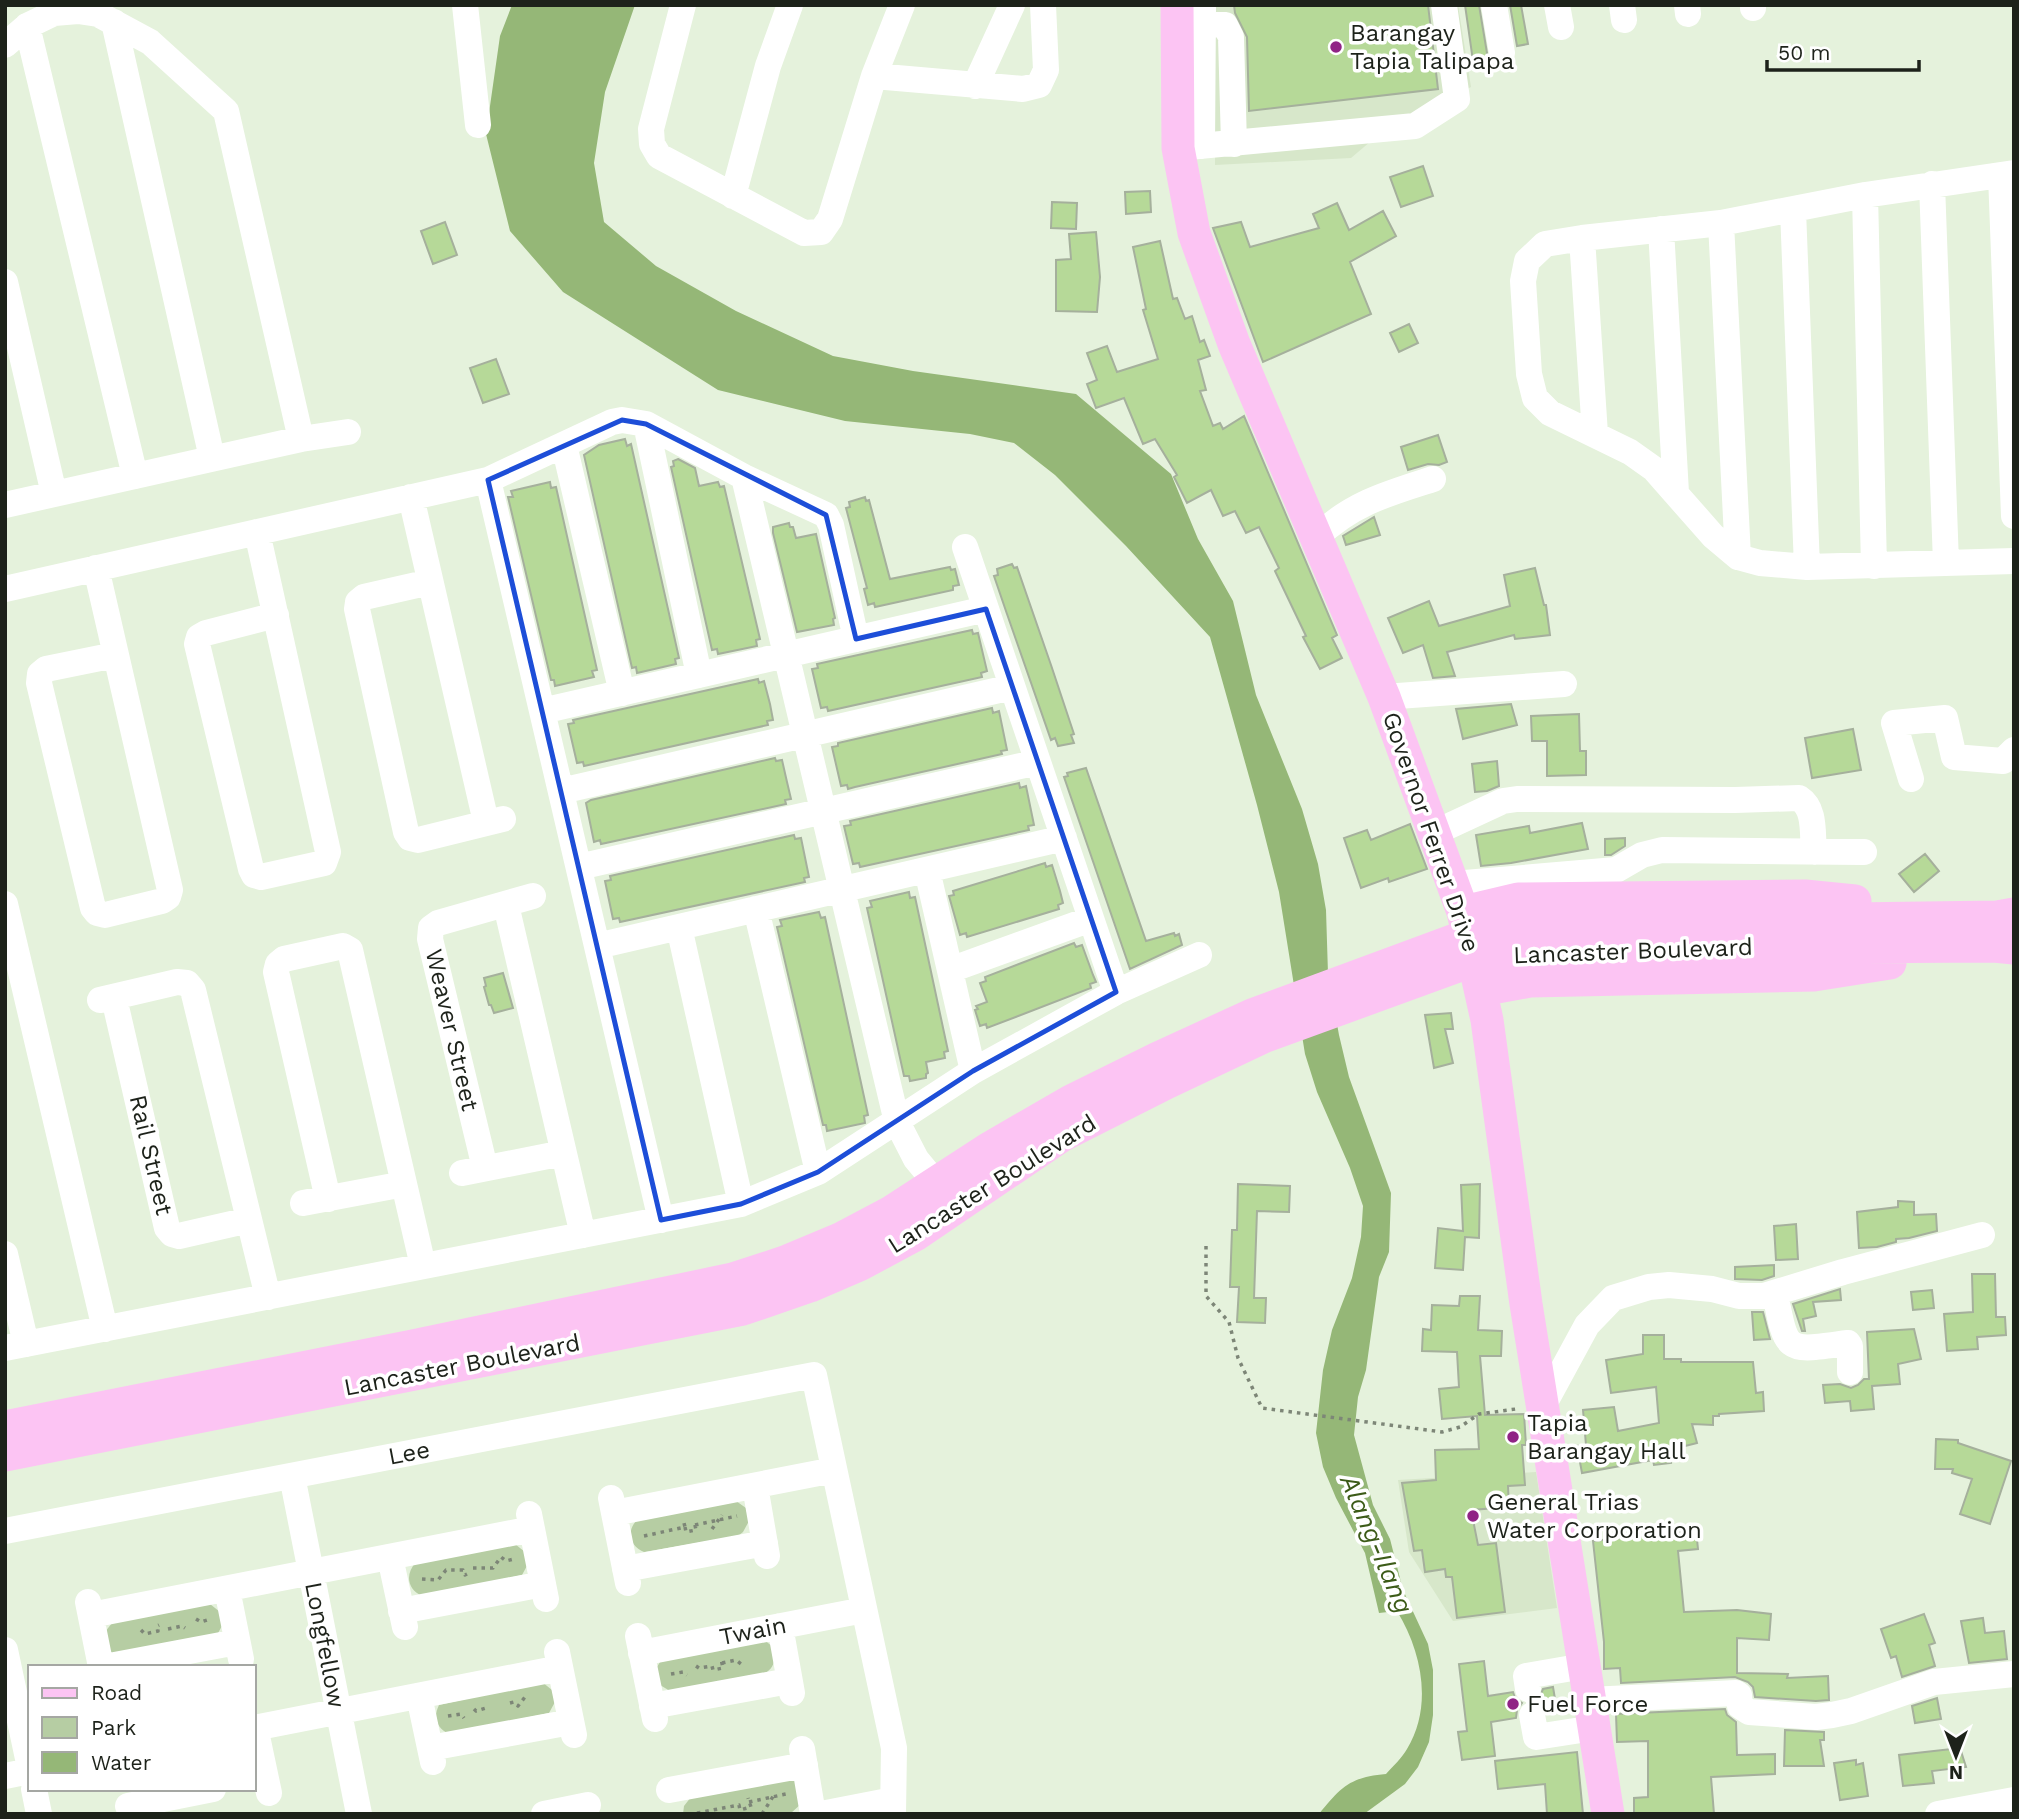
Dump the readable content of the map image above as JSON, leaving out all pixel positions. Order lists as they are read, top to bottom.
{
  "streets": {
    "main road": ["Governor Ferrer Drive", "Lancaster Boulevard"],
    "street": [
      "Weaver Street",
      "Rail Street",
      "Lee",
      "Twain",
      "Longfellow"
    ]
  },
  "crossings": [
    ["Lee", "Longfellow"]
  ],
  "water": ["Alang-Ilang"],
  "places": [
    "Barangay Tapia Talipapa",
    "Tapia Barangay Hall",
    "General Trias Water Corporation",
    "Fuel Force"
  ],
  "legend": ["Road", "Park", "Water"],
  "scale_bar": "50 m",
  "north": "bottom"
}
